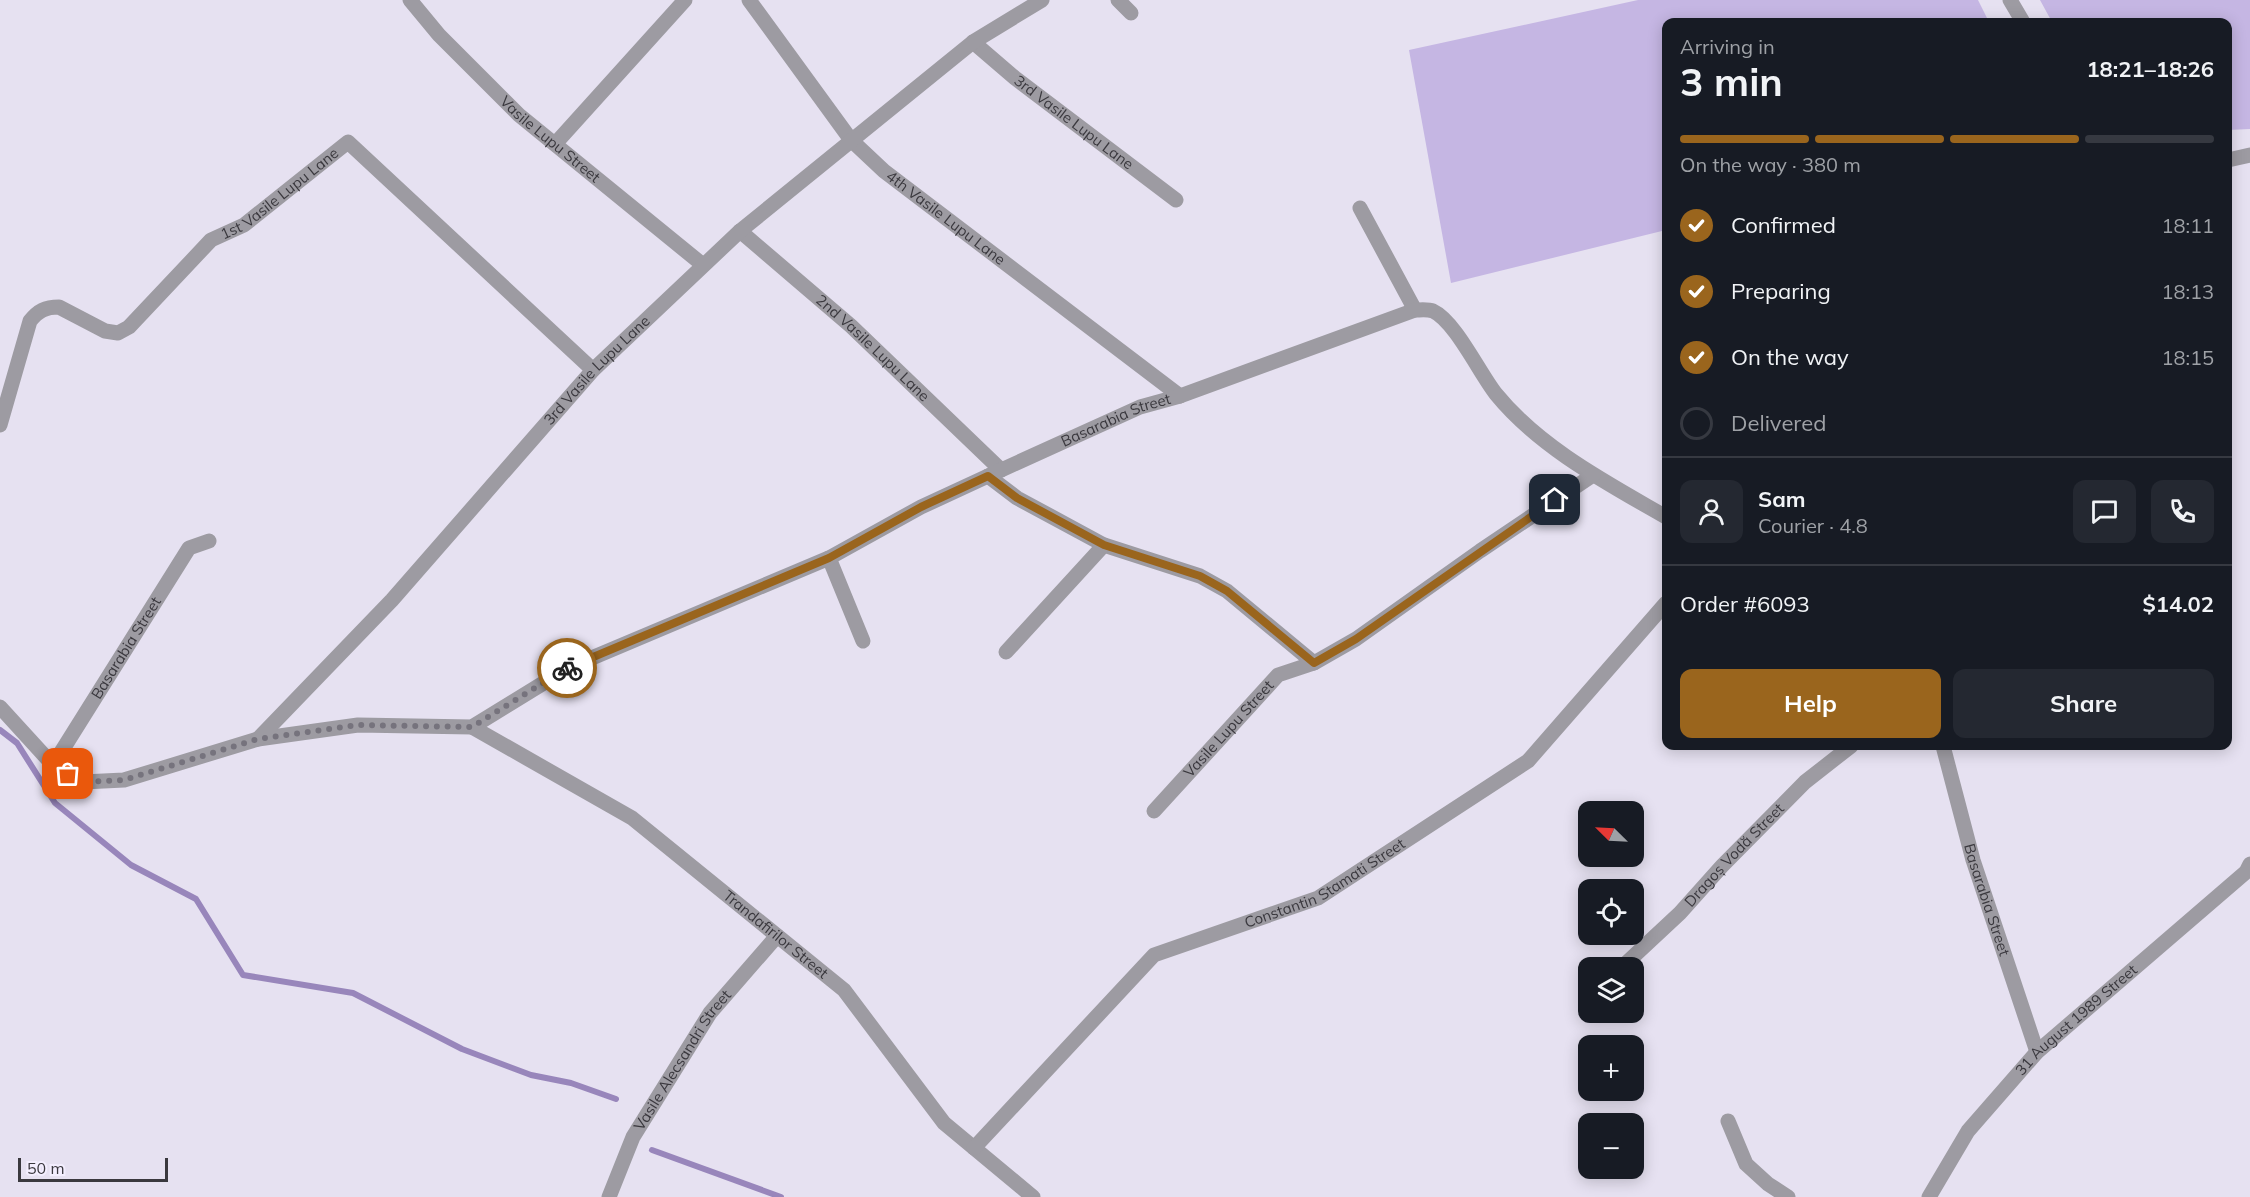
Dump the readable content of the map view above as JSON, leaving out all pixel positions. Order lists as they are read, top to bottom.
{
  "streets": {
    "street": [
      "3rd Vasile Lupu Lane",
      "Vasile Lupu Street",
      "1st Vasile Lupu Lane",
      "4th Vasile Lupu Lane",
      "2nd Vasile Lupu Lane",
      "Basarabia Street",
      "Dragoș Vodă Street",
      "Constantin Stamati Street",
      "Trandafirilor Street",
      "31 August 1989 Street",
      "Vasile Alecsandri Street"
    ]
  },
  "crossings": [
    ["3rd Vasile Lupu Lane", "Vasile Lupu Street"],
    ["3rd Vasile Lupu Lane", "1st Vasile Lupu Lane"],
    ["3rd Vasile Lupu Lane", "4th Vasile Lupu Lane"],
    ["3rd Vasile Lupu Lane", "2nd Vasile Lupu Lane"],
    ["4th Vasile Lupu Lane", "Basarabia Street"],
    ["2nd Vasile Lupu Lane", "Basarabia Street"],
    ["Basarabia Street", "Trandafirilor Street"],
    ["Basarabia Street", "31 August 1989 Street"],
    ["Constantin Stamati Street", "Trandafirilor Street"],
    ["Trandafirilor Street", "Vasile Alecsandri Street"]
  ],
  "scale_bar": "50 m",
  "north": "top left",
  "page": {
    "heading": ["3 min", "Arriving in", "18:21–18:26"],
    "panel": [
      "Sam",
      "Courier · 4.8",
      "Order #6093",
      "$14.02"
    ],
    "bar": "On the way · 380 m",
    "list": [
      ["Confirmed", "18:11"],
      ["Preparing", "18:13"],
      ["On the way", "18:15"],
      "Delivered"
    ],
    "buttons": ["Help", "Share"],
    "map_buttons": ["+", "−"],
    "scale": "50 m"
  }
}
